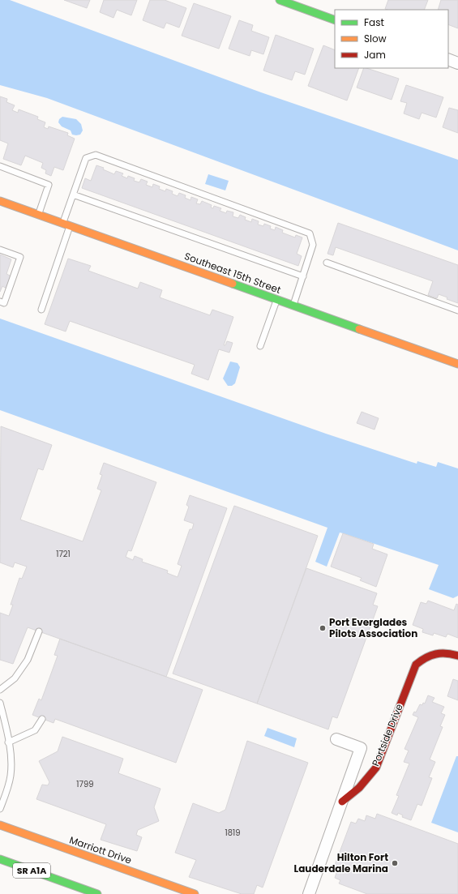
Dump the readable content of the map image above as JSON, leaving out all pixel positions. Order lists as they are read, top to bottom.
{
  "streets": {
    "street": [
      "Southeast 15th Street",
      "Portside Drive",
      "Marriott Drive",
      "SR A1A"
    ]
  },
  "places": ["Port Everglades Pilots Association", "Hilton Fort Lauderdale Marina"],
  "house_numbers": ["1721", "1799", "1819"],
  "legend": ["Fast", "Slow", "Jam"]
}
